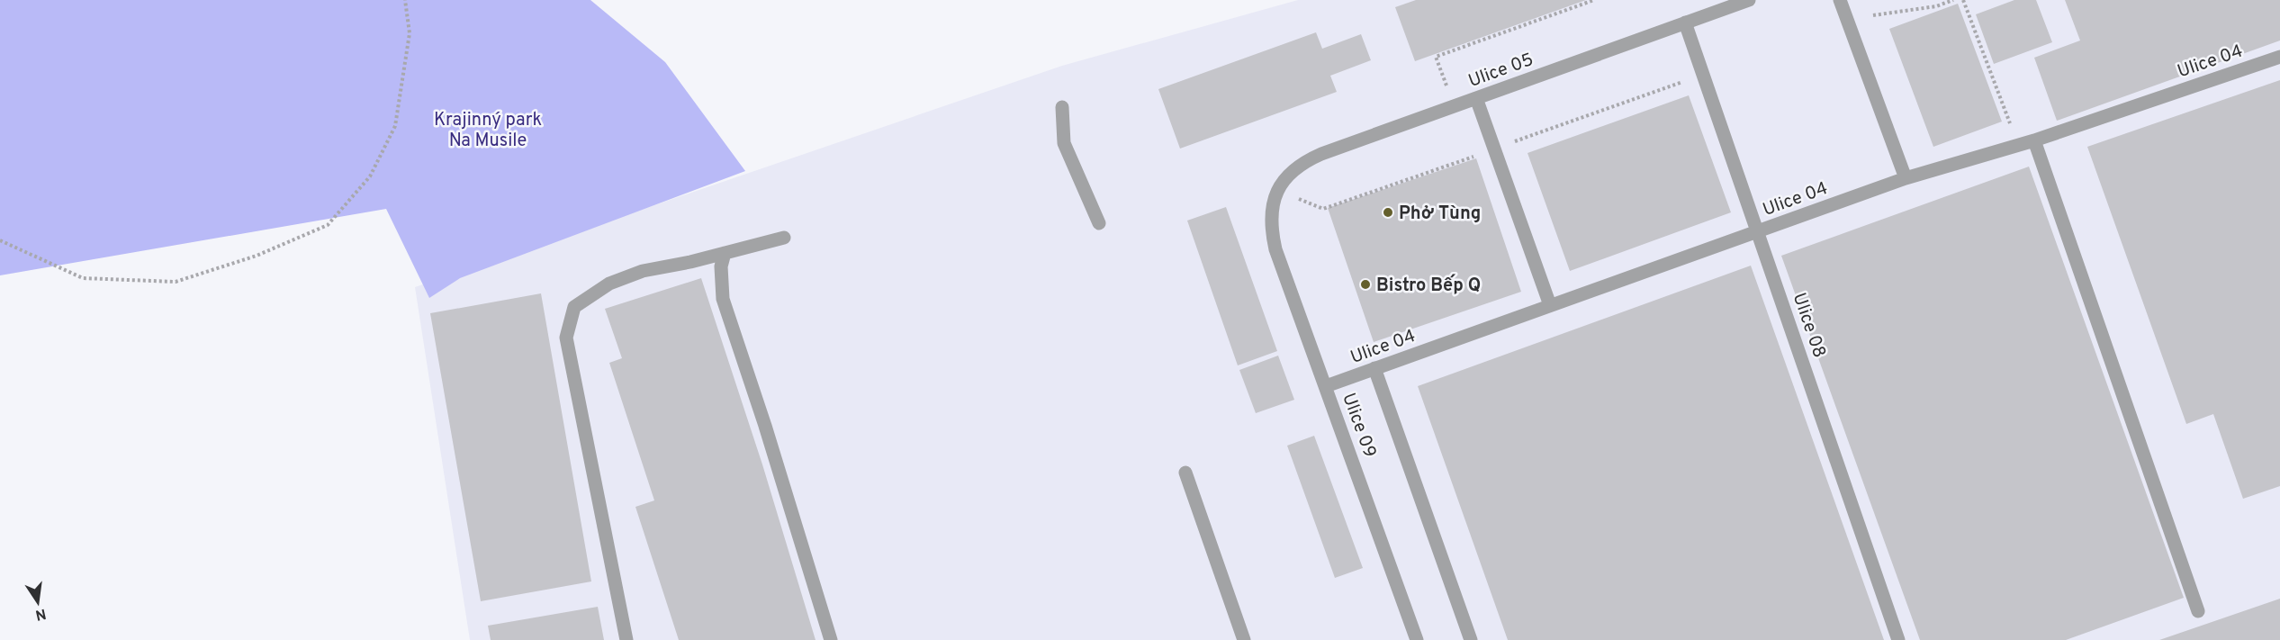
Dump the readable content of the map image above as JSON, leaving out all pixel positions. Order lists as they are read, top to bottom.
{
  "streets": {
    "street": [
      "Ulice 04",
      "Ulice 05",
      "Ulice 08",
      "Ulice 09"
    ]
  },
  "crossings": [
    ["Ulice 04", "Ulice 08"],
    ["Ulice 04", "Ulice 09"],
    ["Ulice 05", "Ulice 08"],
    ["Ulice 05", "Ulice 09"]
  ],
  "parks": ["Krajinný park Na Musile"],
  "places": ["Phở Tùng", "Bistro Bếp Q"],
  "north": "bottom"
}
